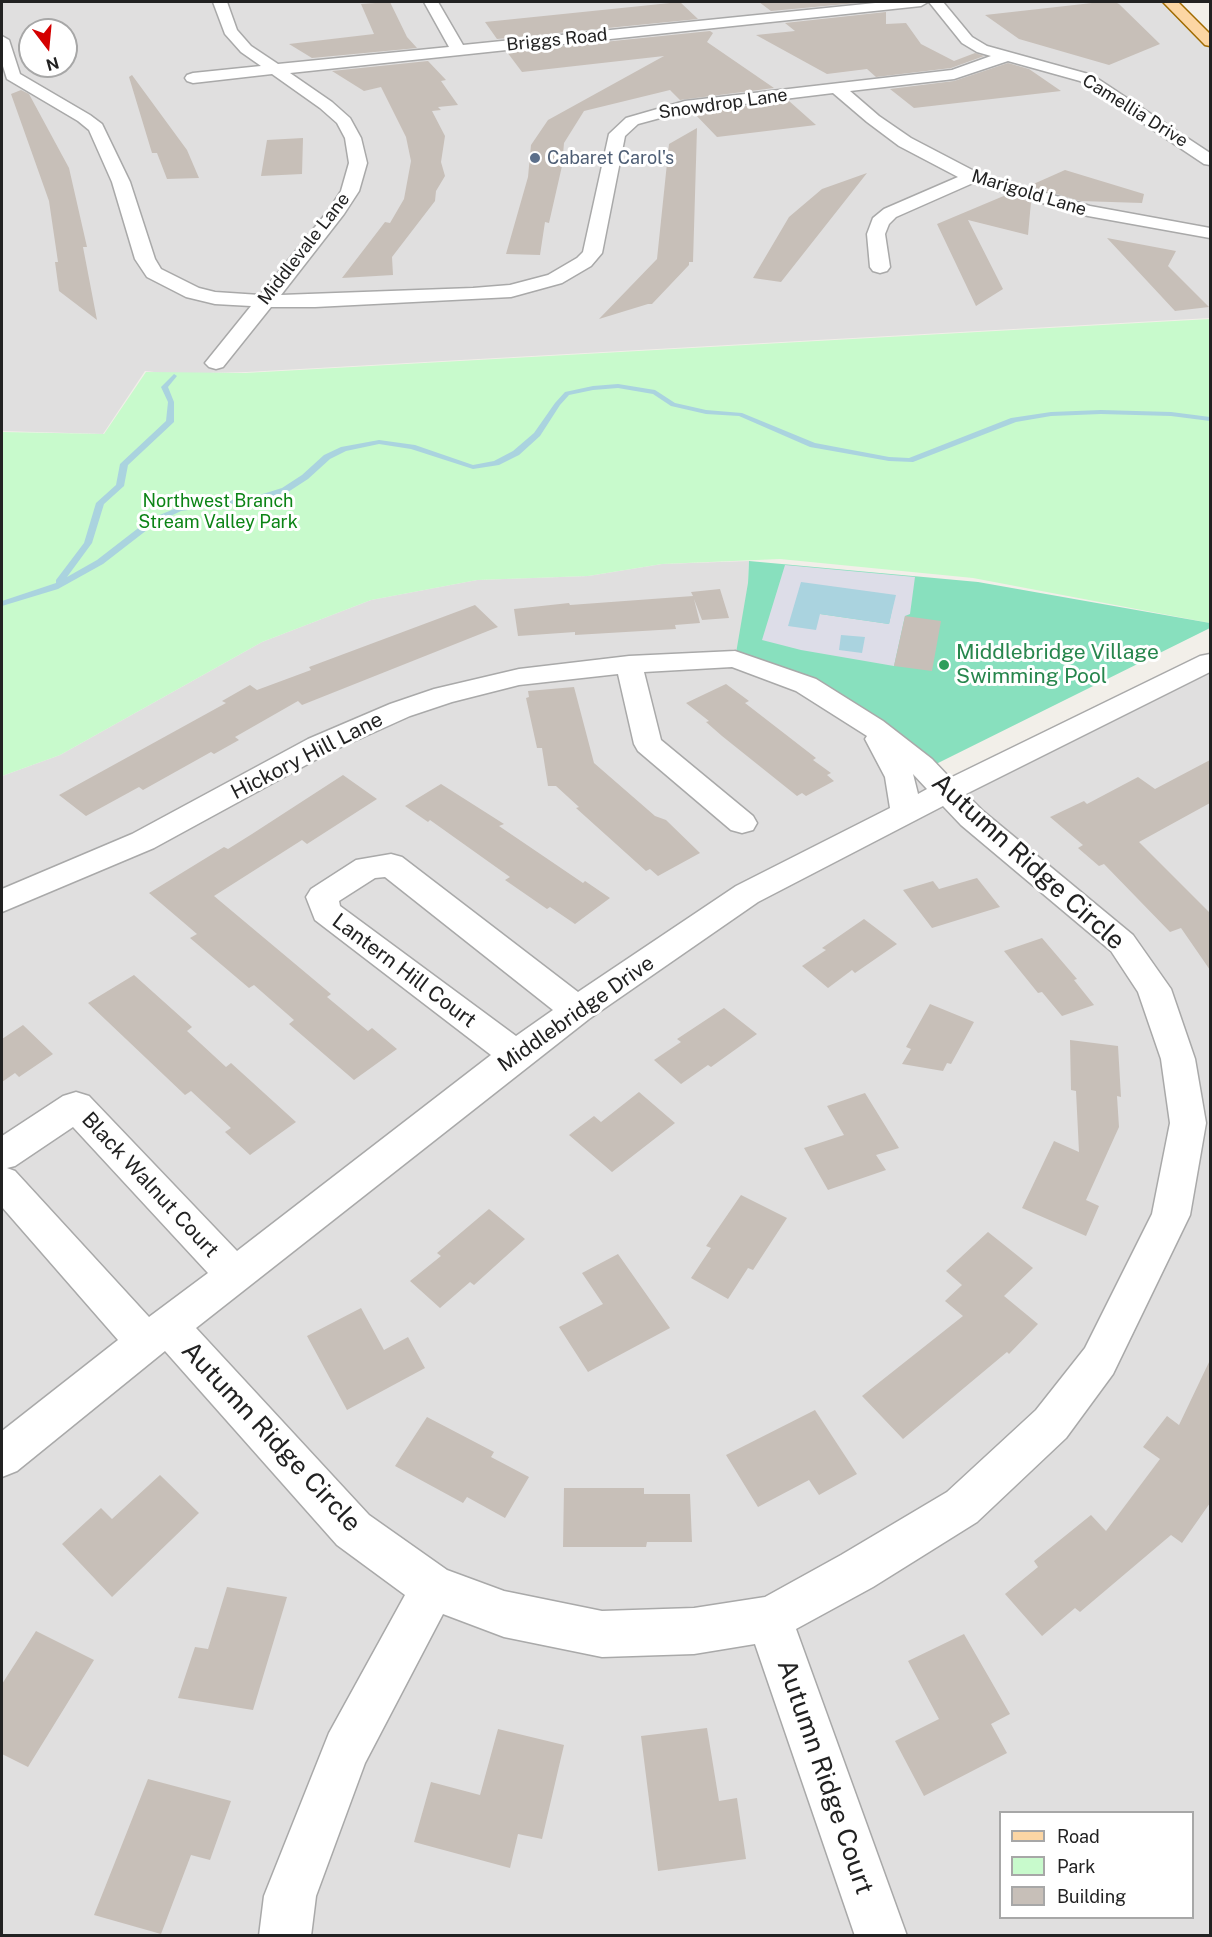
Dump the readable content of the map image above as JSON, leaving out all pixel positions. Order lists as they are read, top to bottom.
{
  "streets": {
    "street": [
      "Briggs Road",
      "Snowdrop Lane",
      "Camellia Drive",
      "Marigold Lane",
      "Middlevale Lane",
      "Hickory Hill Lane",
      "Autumn Ridge Circle",
      "Lantern Hill Court",
      "Middlebridge Drive",
      "Black Walnut Court",
      "Autumn Ridge Court"
    ]
  },
  "crossings": [
    ["Briggs Road", "Middlevale Lane"],
    ["Snowdrop Lane", "Camellia Drive"],
    ["Snowdrop Lane", "Marigold Lane"],
    ["Snowdrop Lane", "Middlevale Lane"],
    ["Hickory Hill Lane", "Autumn Ridge Circle"],
    ["Autumn Ridge Circle", "Middlebridge Drive"],
    ["Autumn Ridge Circle", "Autumn Ridge Court"],
    ["Lantern Hill Court", "Middlebridge Drive"],
    ["Middlebridge Drive", "Black Walnut Court"]
  ],
  "parks": ["Northwest Branch Stream Valley Park"],
  "places": ["Cabaret Carol's", "Middlebridge Village Swimming Pool"],
  "legend": ["Road", "Park", "Building"],
  "north": "bottom"
}
